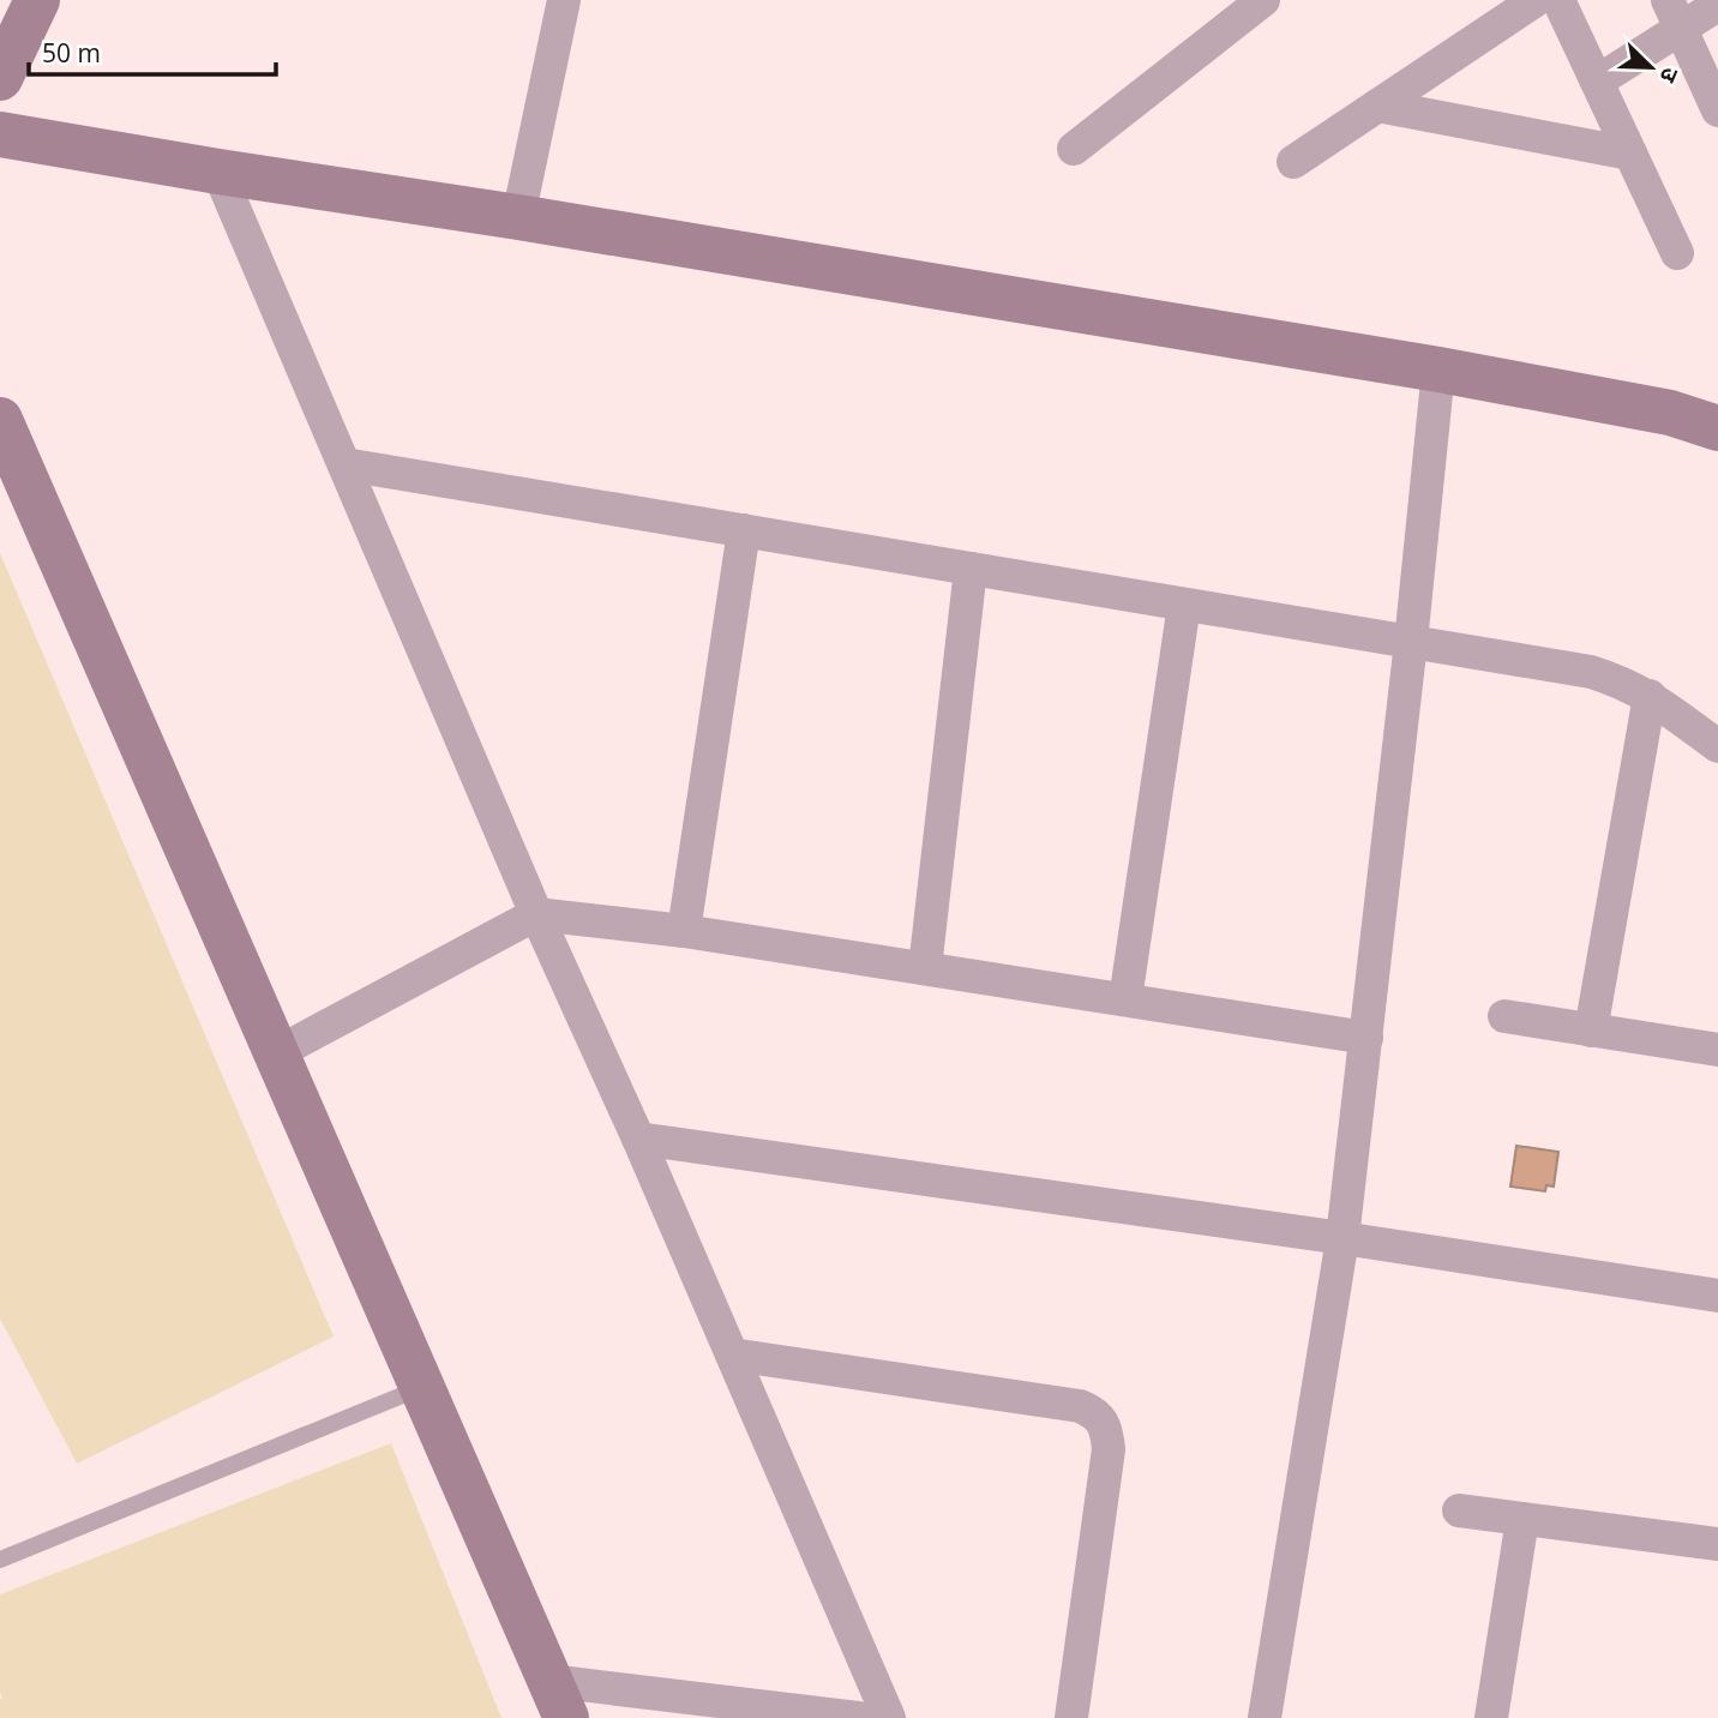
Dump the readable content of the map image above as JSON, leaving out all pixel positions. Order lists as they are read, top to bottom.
{
  "scale_bar": "50 m",
  "north": "bottom right"
}
